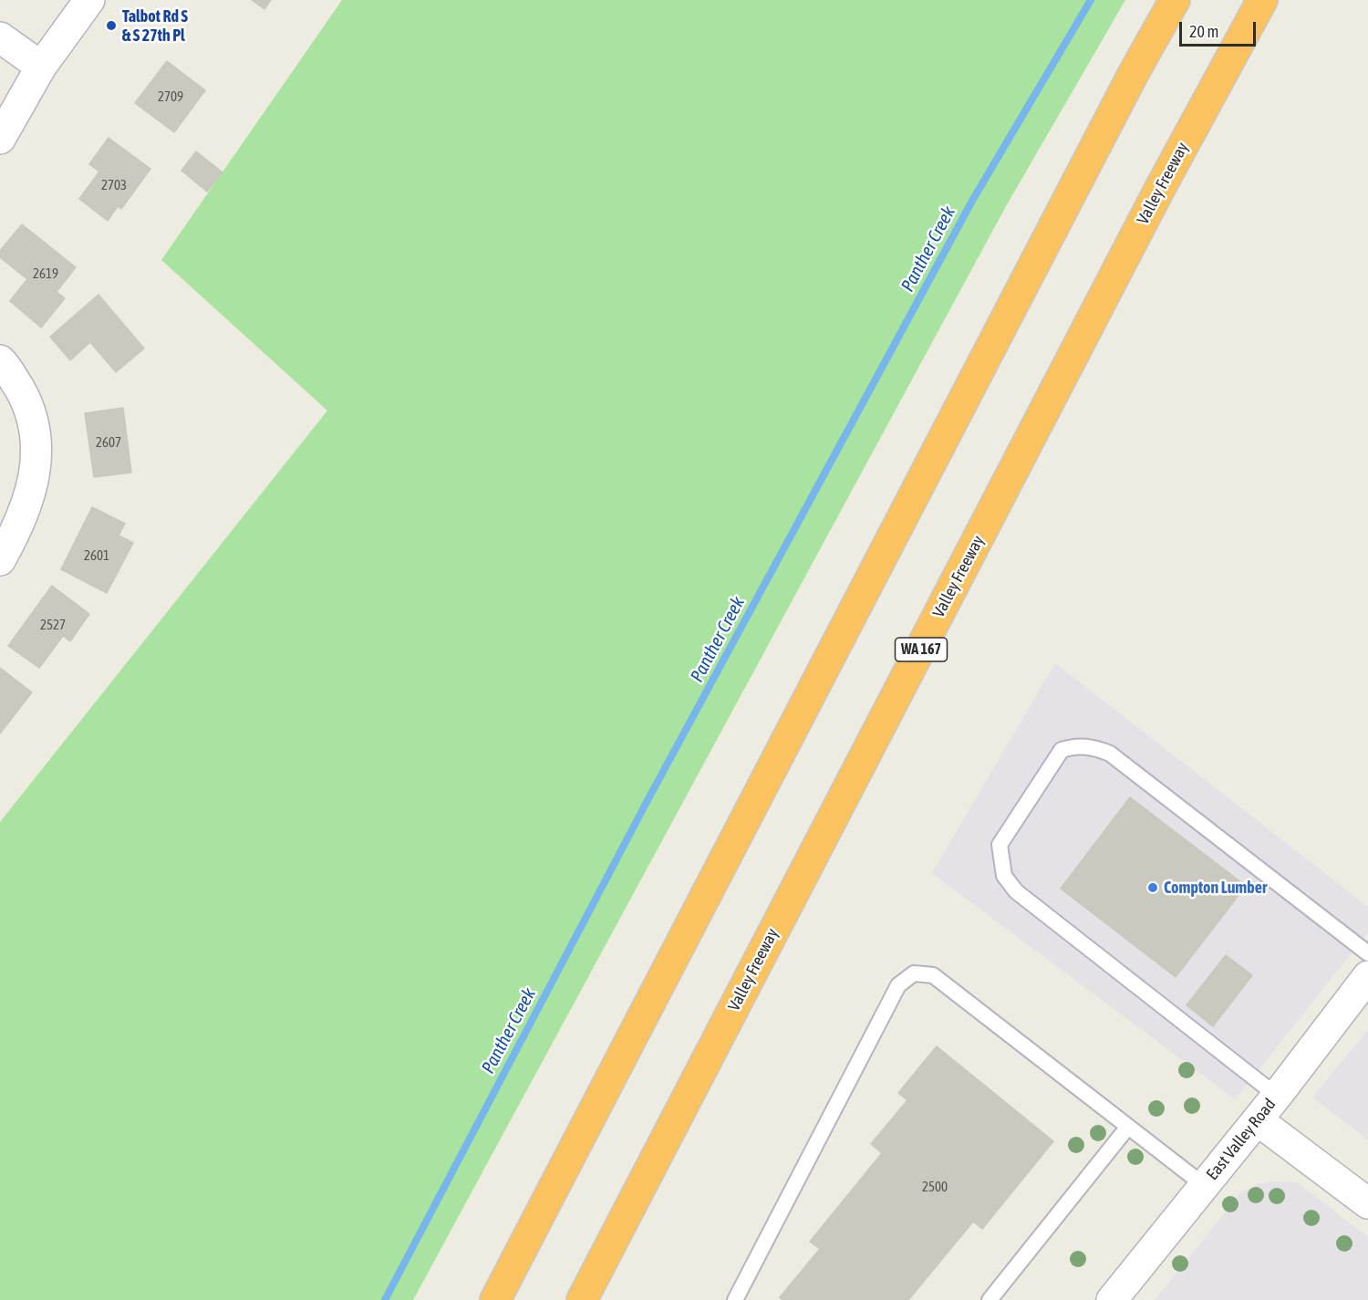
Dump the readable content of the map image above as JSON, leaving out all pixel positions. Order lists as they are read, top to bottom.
{
  "streets": {
    "highway": ["Valley Freeway", "WA 167"],
    "street": ["East Valley Road"]
  },
  "water": ["Panther Creek"],
  "places": ["Talbot Rd S & S 27th Pl", "Compton Lumber"],
  "house_numbers": [
    "2709",
    "2703",
    "2619",
    "2607",
    "2601",
    "2527",
    "2500"
  ],
  "scale_bar": "20 m"
}
